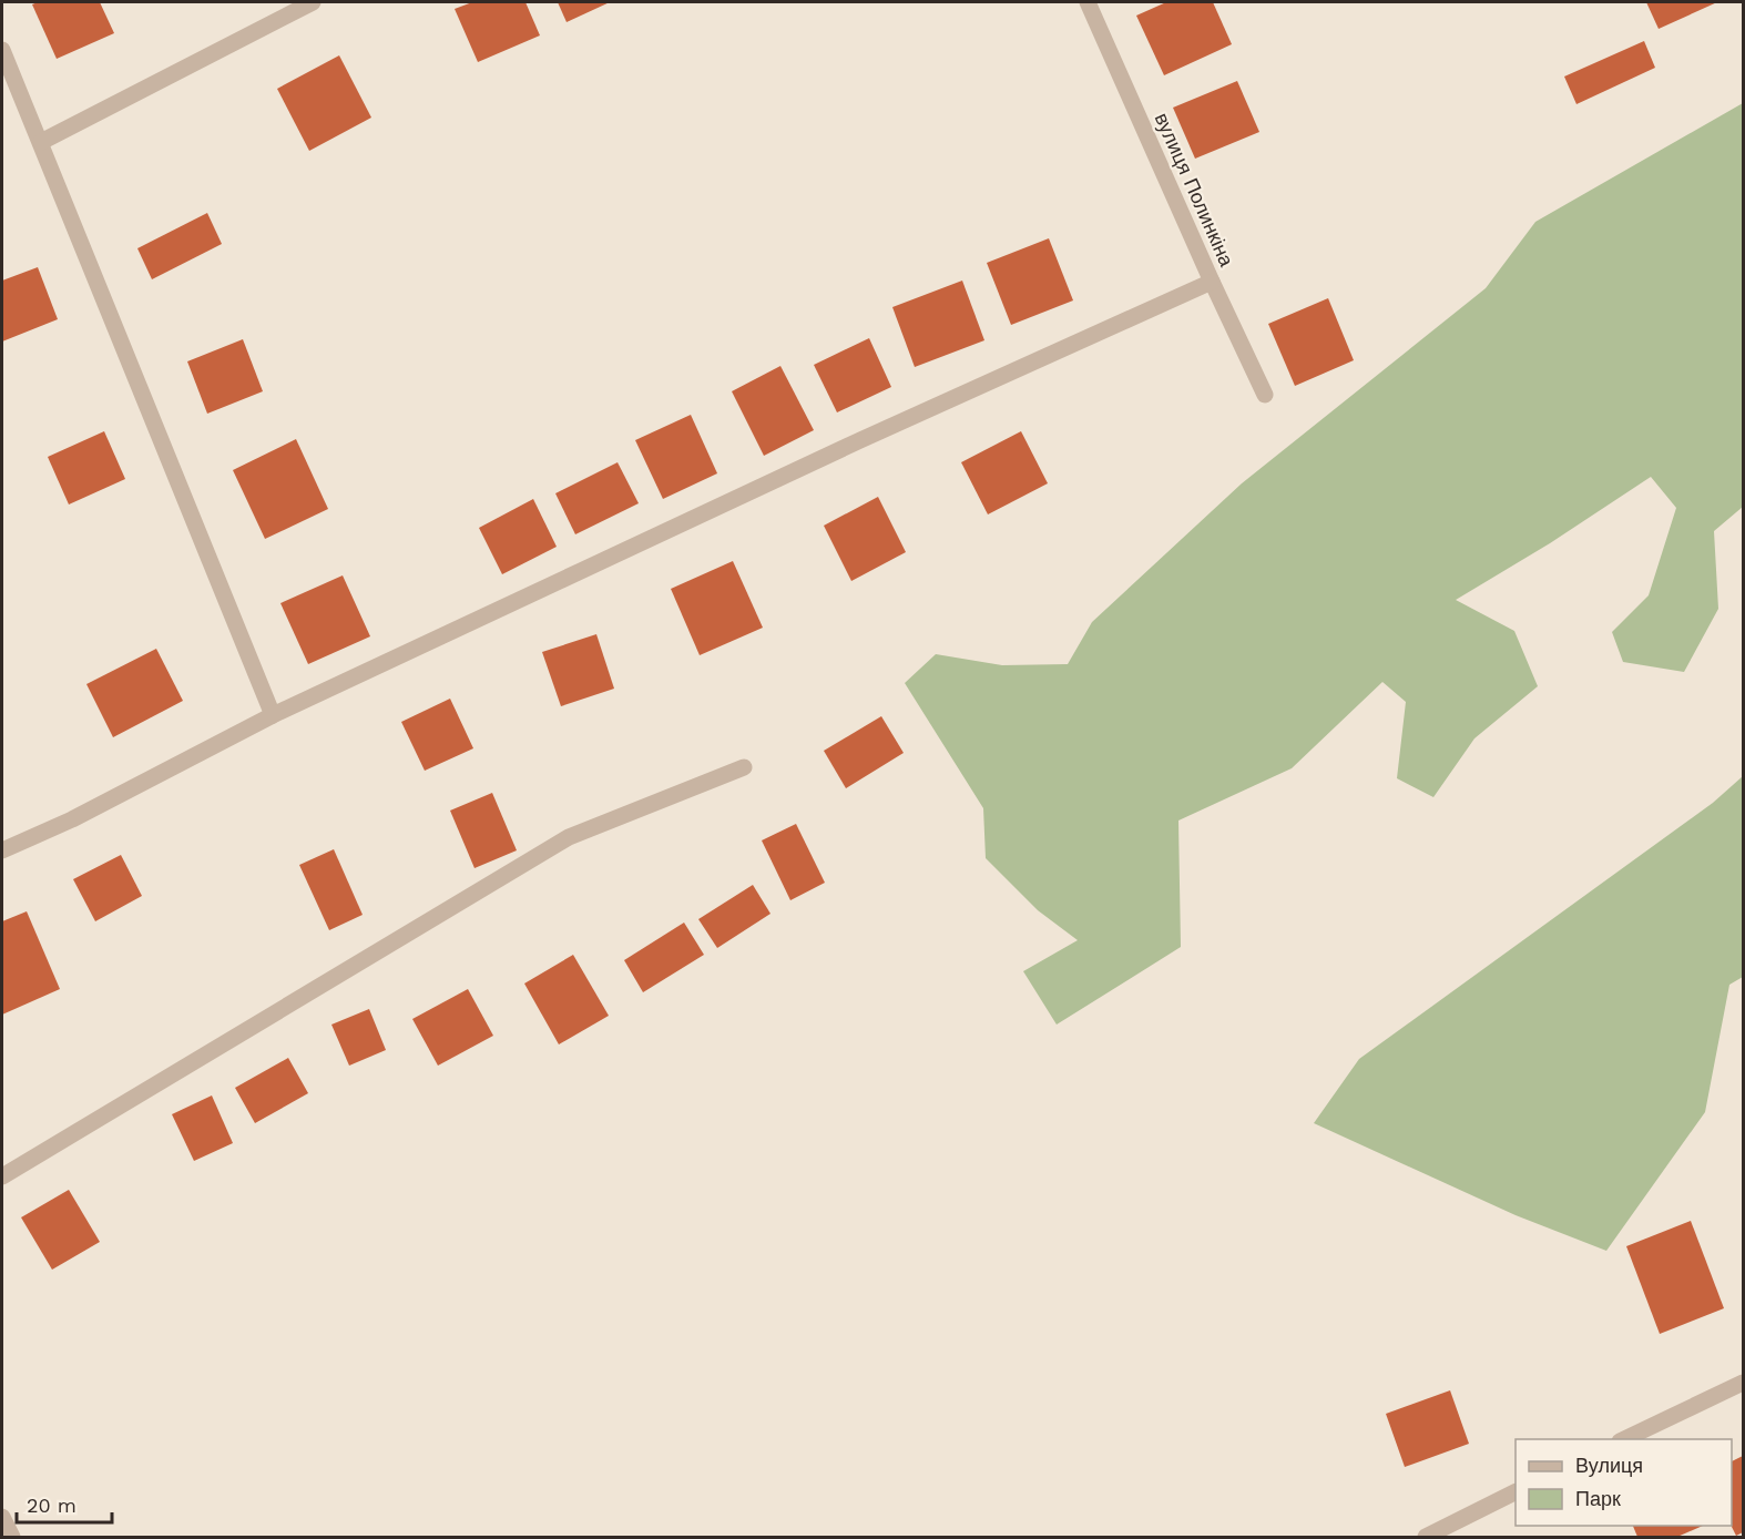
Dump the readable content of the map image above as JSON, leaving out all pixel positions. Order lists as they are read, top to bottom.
{
  "streets": {
    "street": ["вулиця Полинкіна"]
  },
  "legend": ["Вулиця", "Парк"],
  "scale_bar": "20 m"
}
